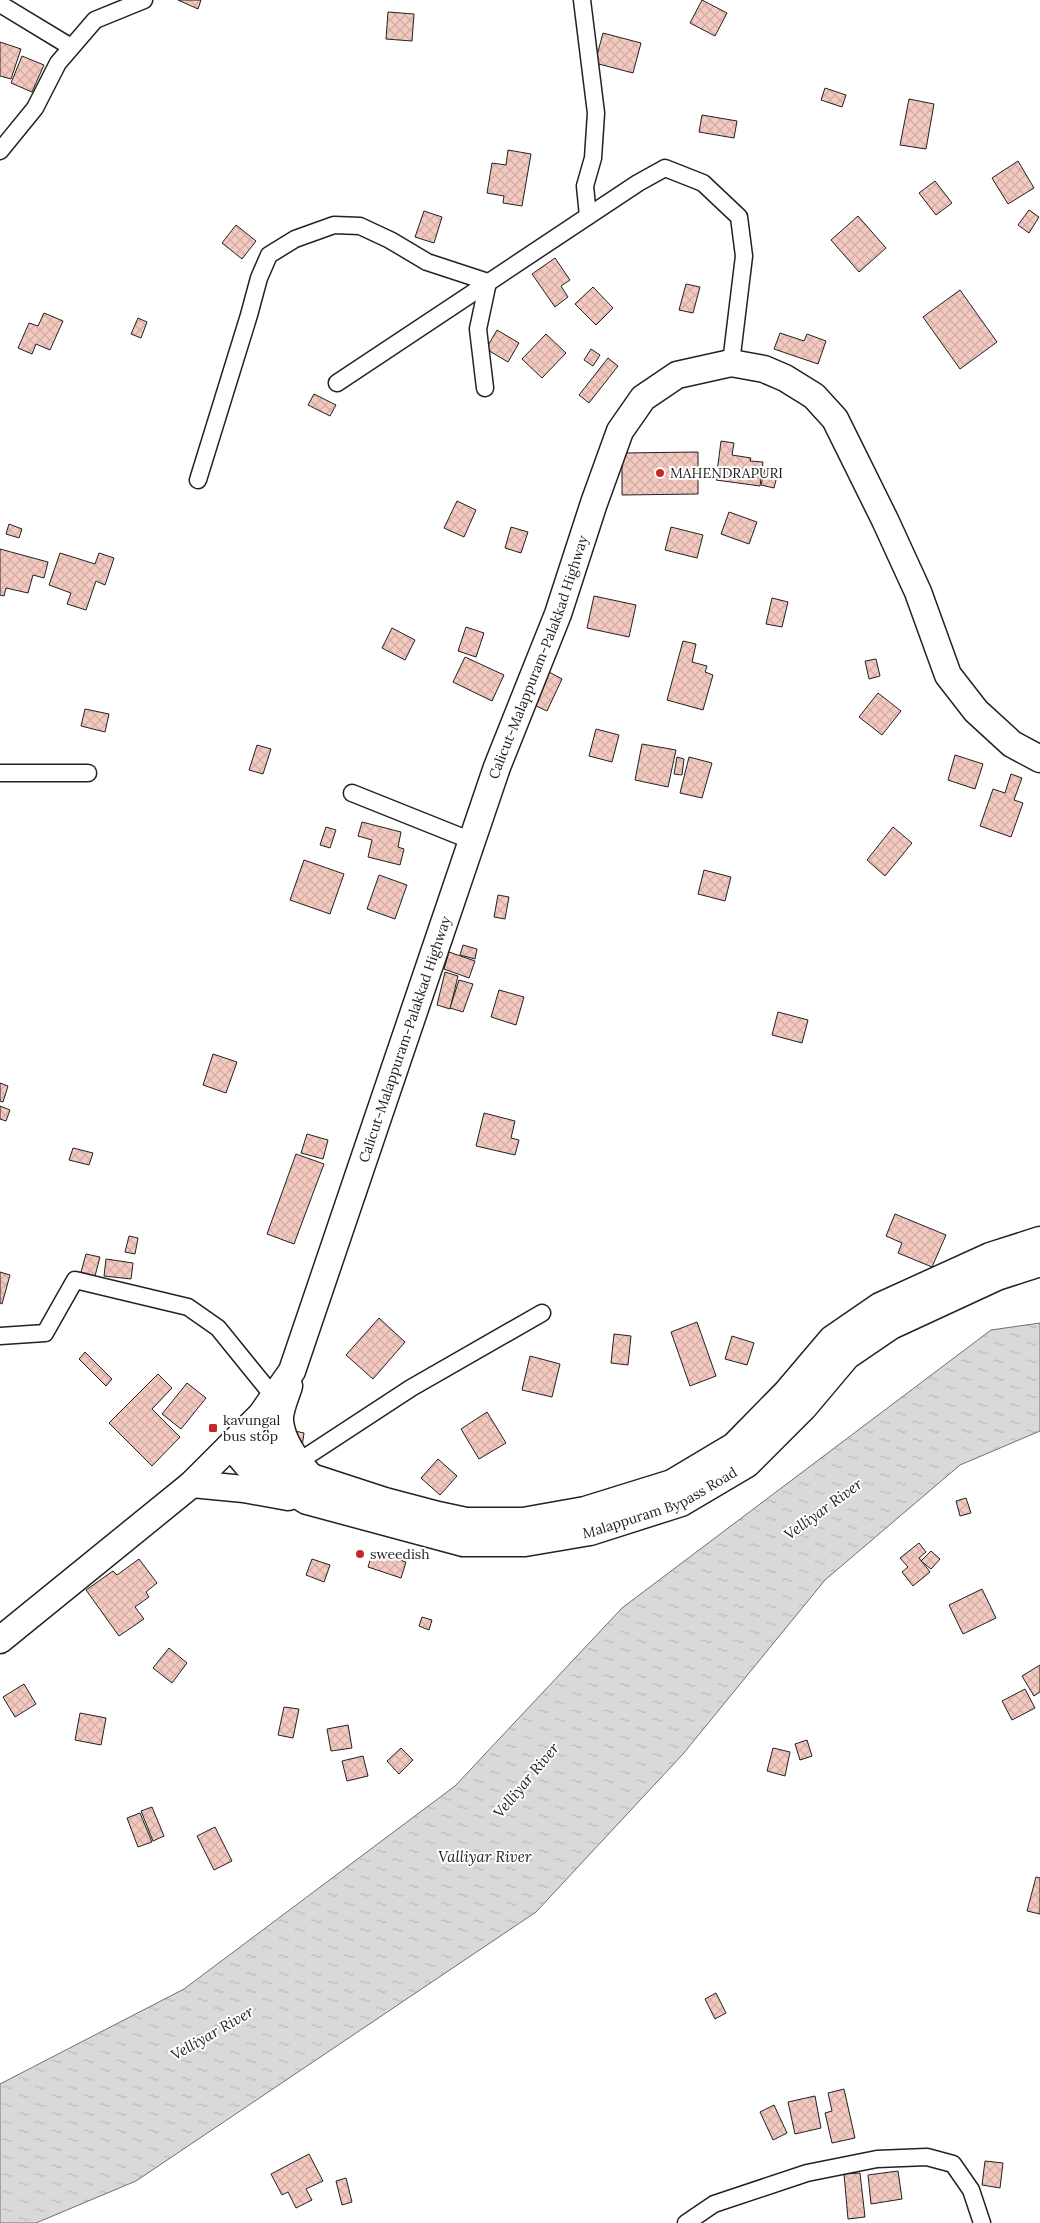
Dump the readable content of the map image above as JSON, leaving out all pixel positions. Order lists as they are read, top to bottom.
{
  "streets": {
    "highway": ["Calicut-Malappuram-Palakkad Highway", "Malappuram Bypass Road"]
  },
  "crossings": [
    ["Calicut-Malappuram-Palakkad Highway", "Malappuram Bypass Road"]
  ],
  "water": ["Velliyar River", "Valliyar River"],
  "places": {
    "other": ["MAHENDRAPURI", "sweedish"],
    "transit": ["kavungal bus stop"]
  }
}
